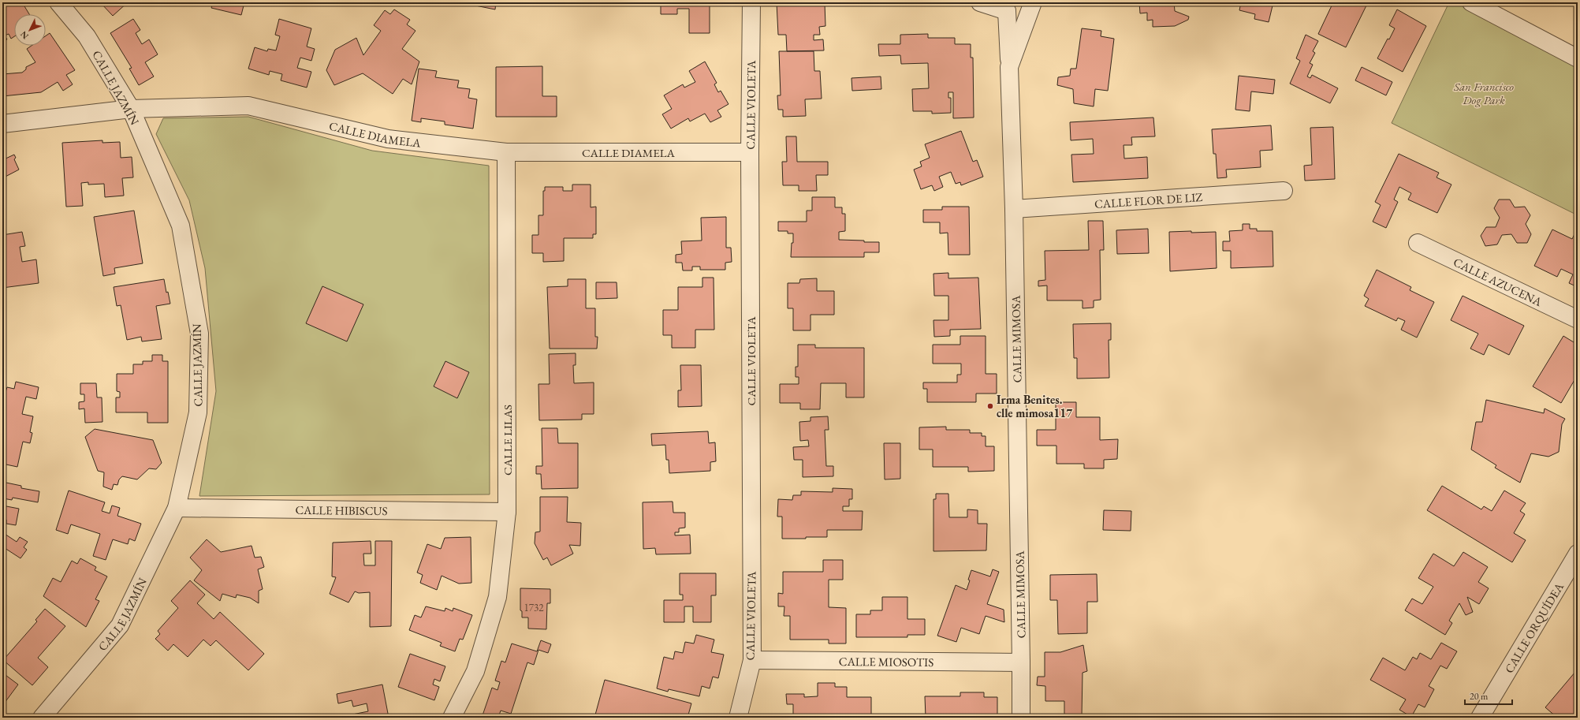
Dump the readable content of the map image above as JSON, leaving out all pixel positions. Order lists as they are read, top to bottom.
{
  "streets": {
    "street": [
      "CALLE JAZMÍN",
      "CALLE VIOLETA",
      "CALLE DIAMELA",
      "CALLE FLOR DE LIZ",
      "CALLE AZUCENA",
      "CALLE MIMOSA",
      "CALLE LILAS",
      "CALLE HIBISCUS",
      "CALLE ORQUÍDEA",
      "CALLE MIOSOTIS"
    ]
  },
  "crossings": [
    ["CALLE JAZMÍN", "CALLE DIAMELA"],
    ["CALLE JAZMÍN", "CALLE HIBISCUS"],
    ["CALLE VIOLETA", "CALLE DIAMELA"],
    ["CALLE VIOLETA", "CALLE MIOSOTIS"],
    ["CALLE DIAMELA", "CALLE LILAS"],
    ["CALLE FLOR DE LIZ", "CALLE MIMOSA"],
    ["CALLE MIMOSA", "CALLE MIOSOTIS"],
    ["CALLE LILAS", "CALLE HIBISCUS"]
  ],
  "parks": ["San Francisco Dog Park"],
  "places": ["Irma Benites. clle mimosa117"],
  "house_numbers": ["1732"],
  "scale_bar": "20 m",
  "north": "bottom left"
}
